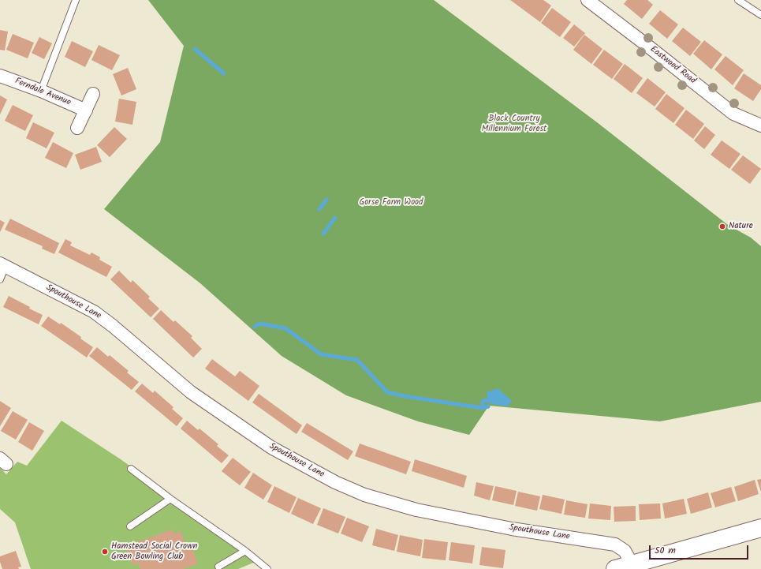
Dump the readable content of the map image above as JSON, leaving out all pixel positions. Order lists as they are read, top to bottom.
{
  "streets": {
    "street": ["Eastwood Road", "Ferndale Avenue", "Spouthouse Lane"]
  },
  "parks": ["Black Country Millennium Forest", "Gorse Farm Wood"],
  "places": ["Nature", "Hamstead Social Crown Green Bowling Club"],
  "scale_bar": "50 m"
}
